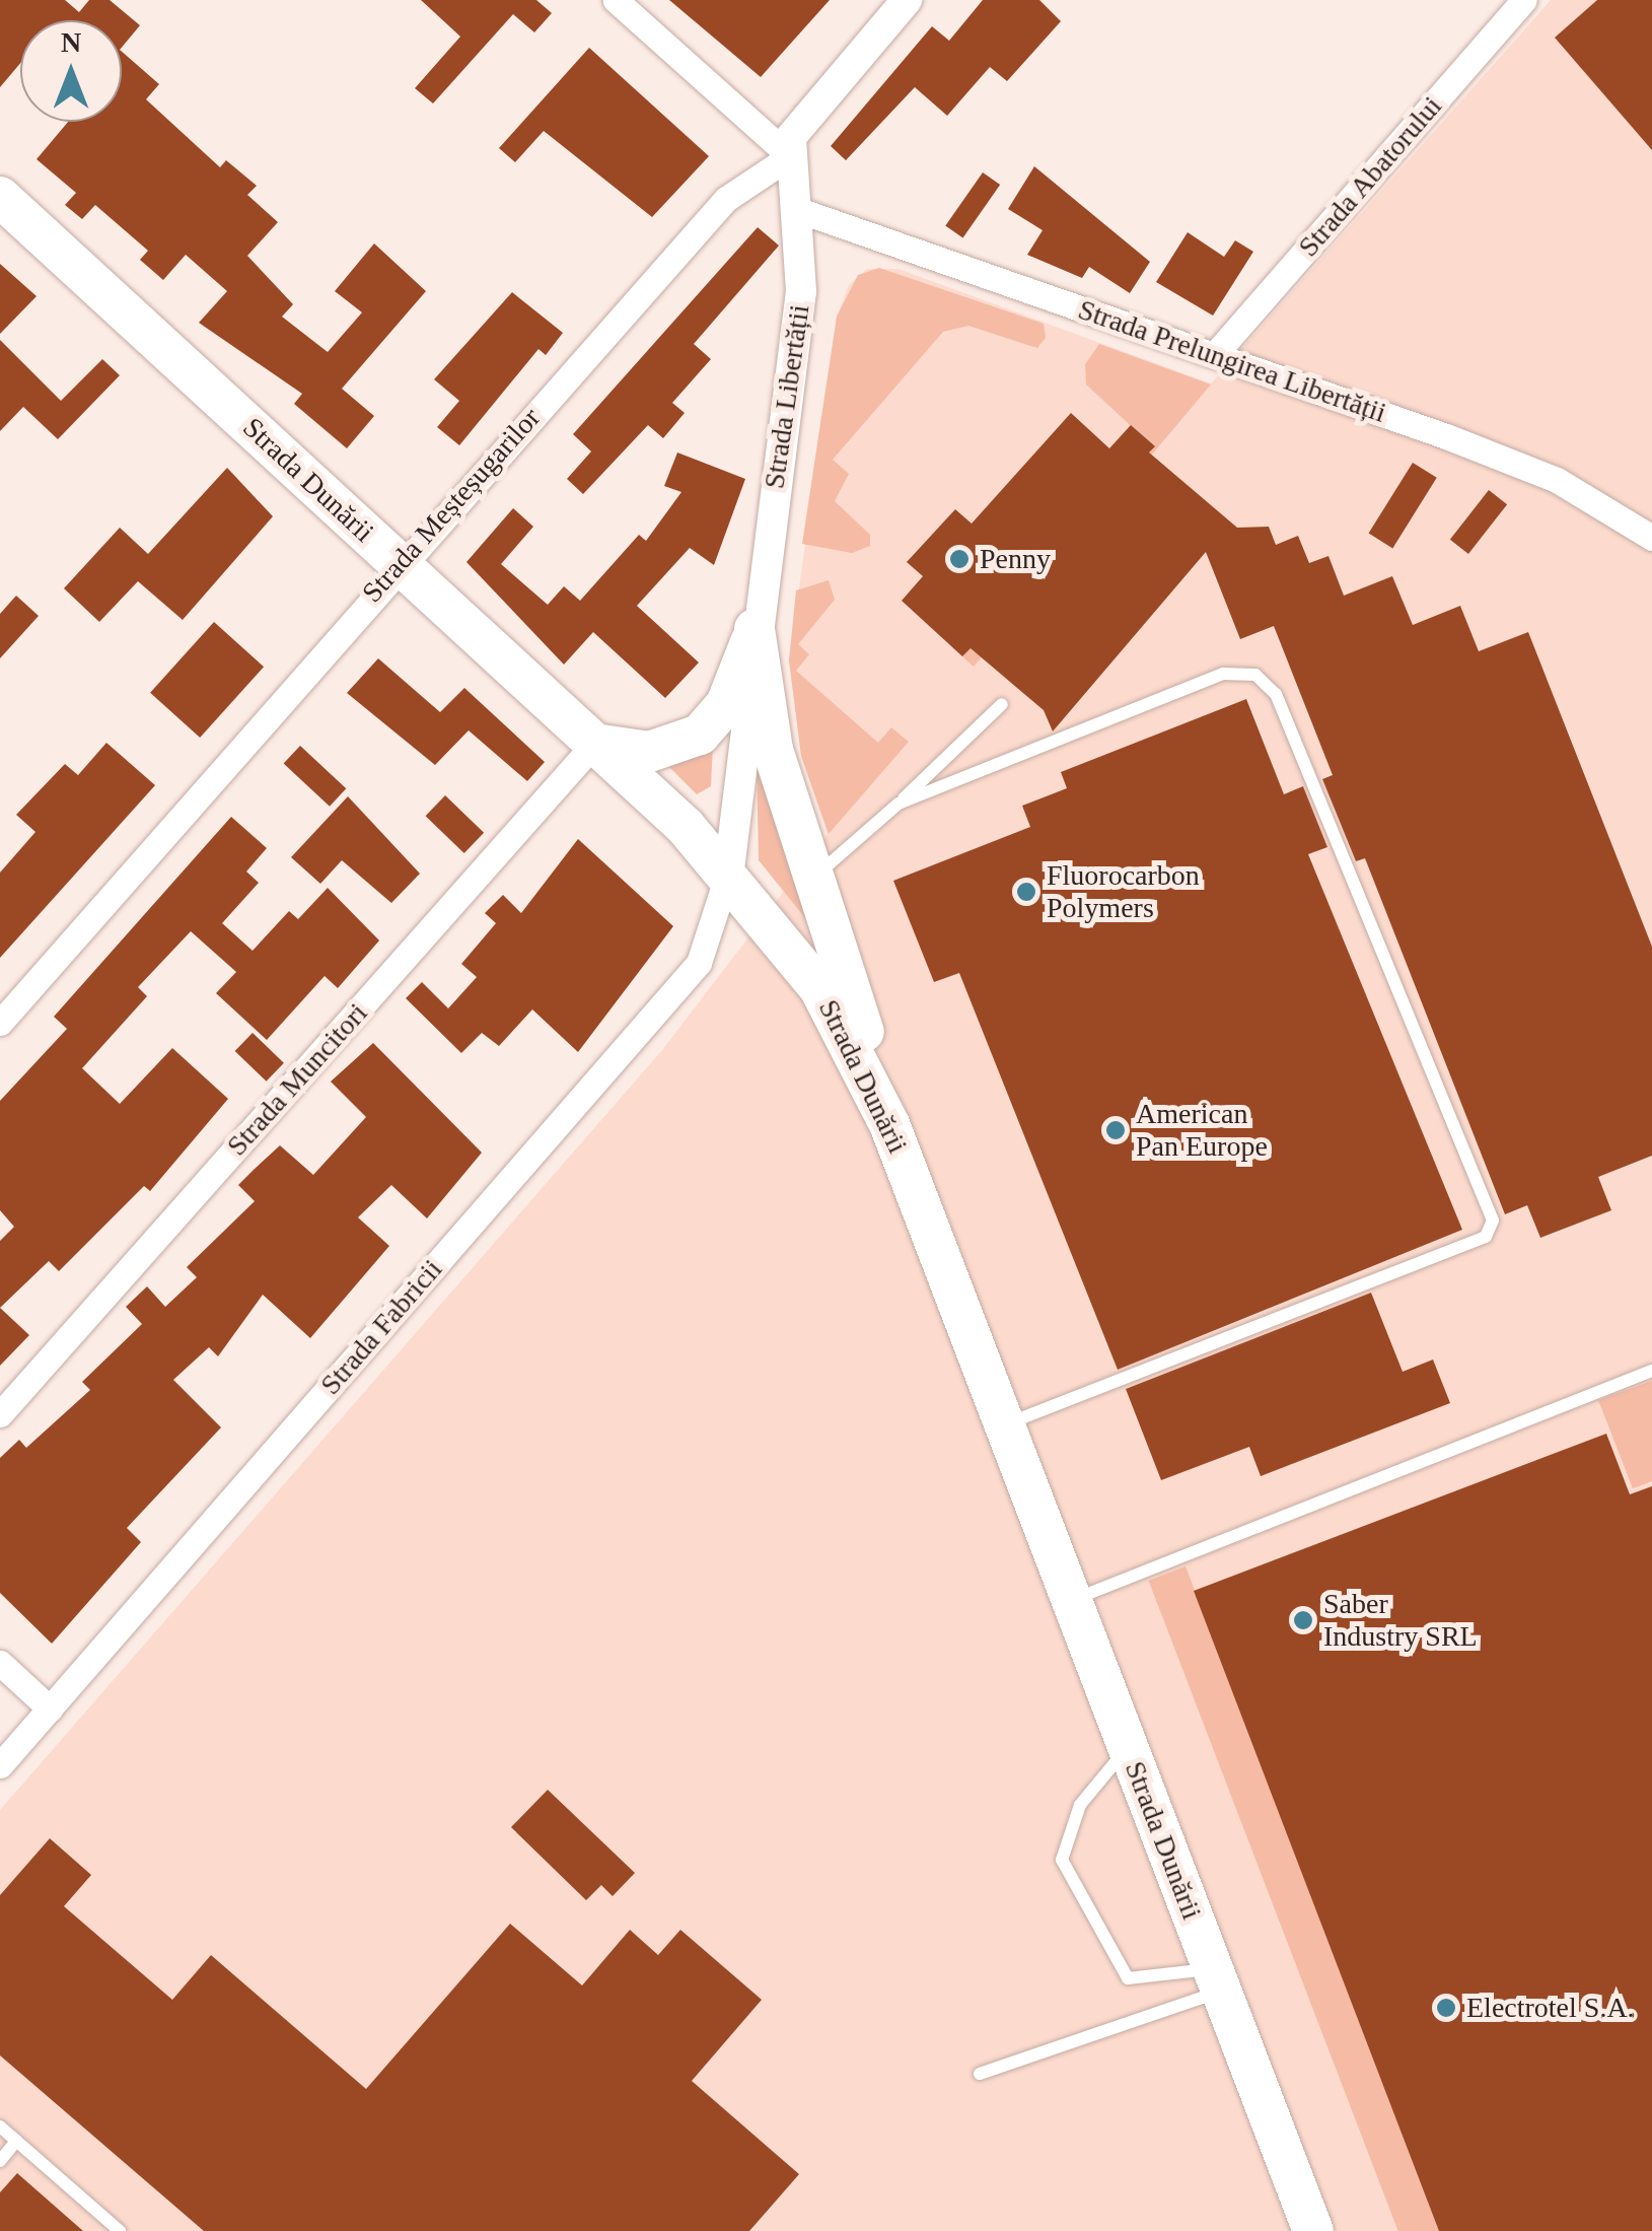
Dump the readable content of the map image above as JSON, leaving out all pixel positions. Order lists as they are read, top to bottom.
{
  "streets": {
    "main road": ["Strada Dunării"],
    "street": [
      "Strada Abatorului",
      "Strada Prelungirea Libertății",
      "Strada Libertății",
      "Strada Meșteșugarilor",
      "Strada Muncitori",
      "Strada Fabricii"
    ]
  },
  "crossings": [
    ["Strada Abatorului", "Strada Prelungirea Libertății"],
    ["Strada Prelungirea Libertății", "Strada Libertății"],
    ["Strada Libertății", "Strada Dunării"],
    ["Strada Libertății", "Strada Meșteșugarilor"],
    ["Strada Libertății", "Strada Fabricii"],
    ["Strada Dunării", "Strada Meșteșugarilor"],
    ["Strada Dunării", "Strada Muncitori"],
    ["Strada Dunării", "Strada Fabricii"]
  ],
  "places": [
    "Penny",
    "Fluorocarbon Polymers",
    "American Pan Europe",
    "Saber Industry SRL",
    "Electrotel S.A."
  ],
  "north": "top"
}
